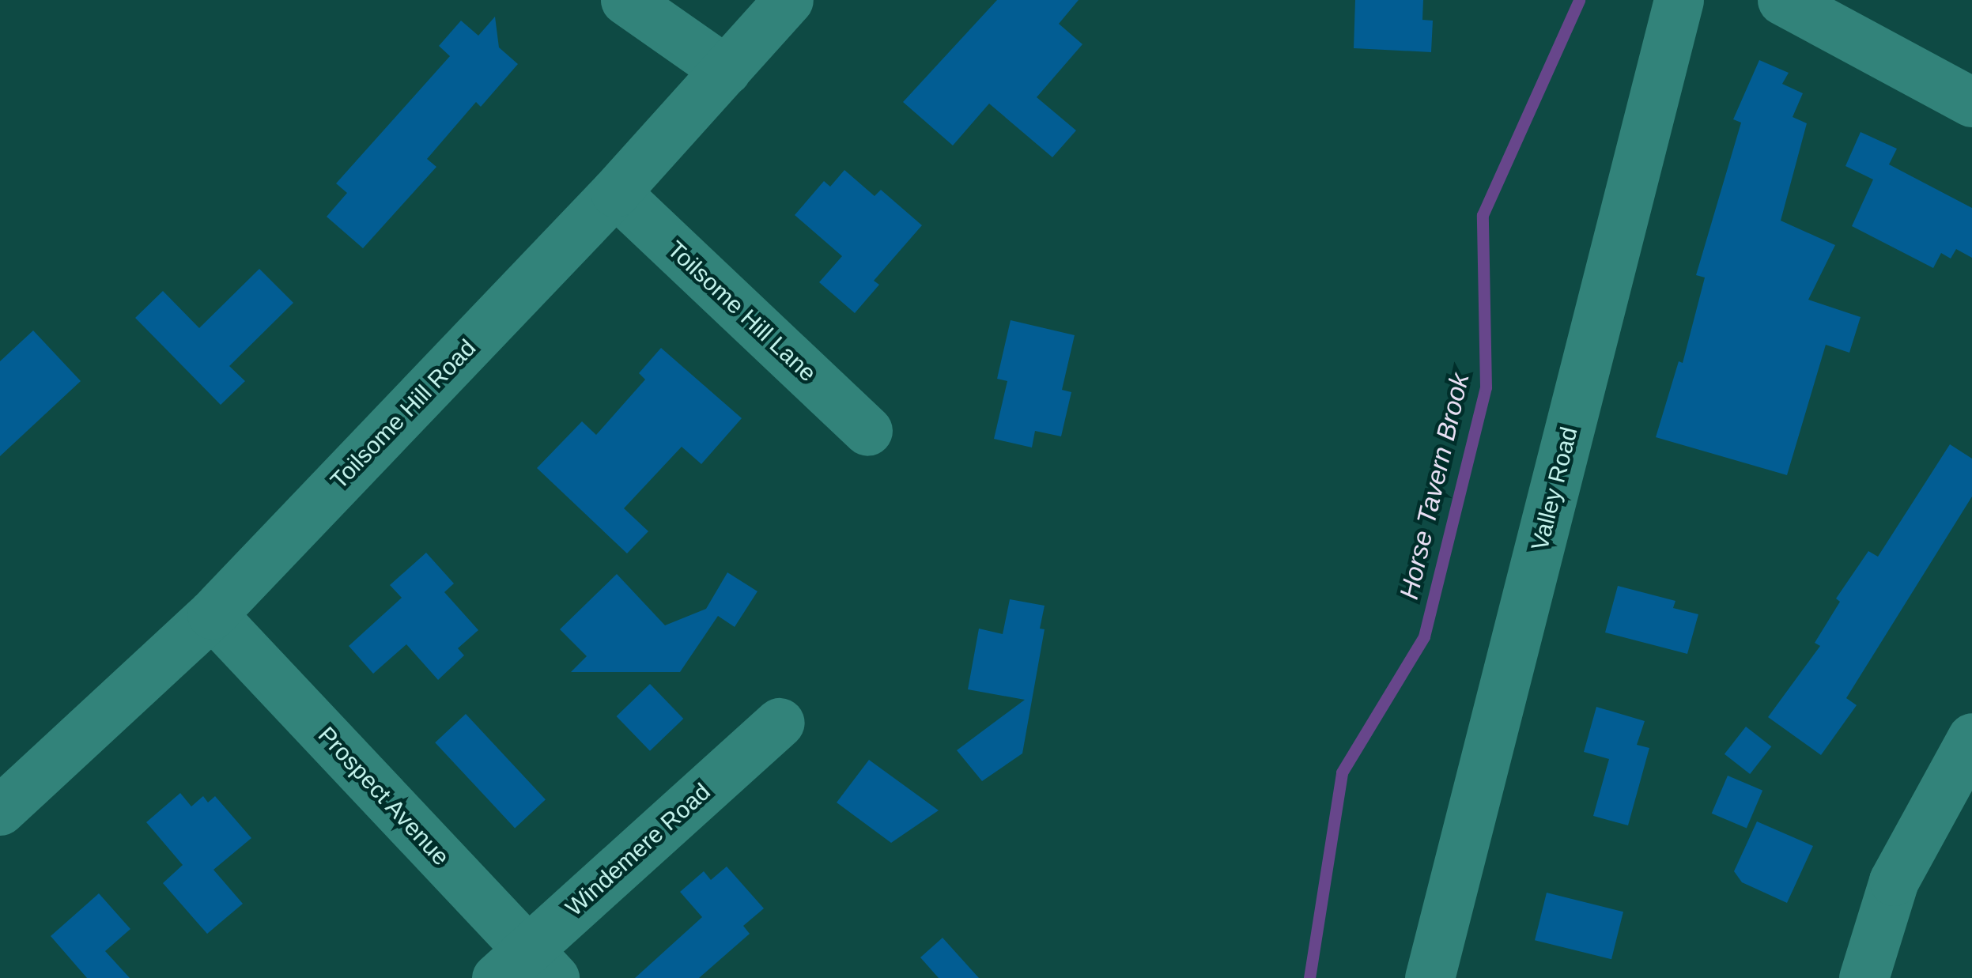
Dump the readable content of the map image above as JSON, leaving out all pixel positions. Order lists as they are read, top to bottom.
{
  "streets": {
    "street": [
      "Toilsome Hill Lane",
      "Toilsome Hill Road",
      "Valley Road",
      "Prospect Avenue",
      "Windemere Road"
    ]
  },
  "crossings": [
    ["Toilsome Hill Lane", "Toilsome Hill Road"],
    ["Toilsome Hill Road", "Prospect Avenue"],
    ["Prospect Avenue", "Windemere Road"]
  ],
  "water": ["Horse Tavern Brook"]
}
